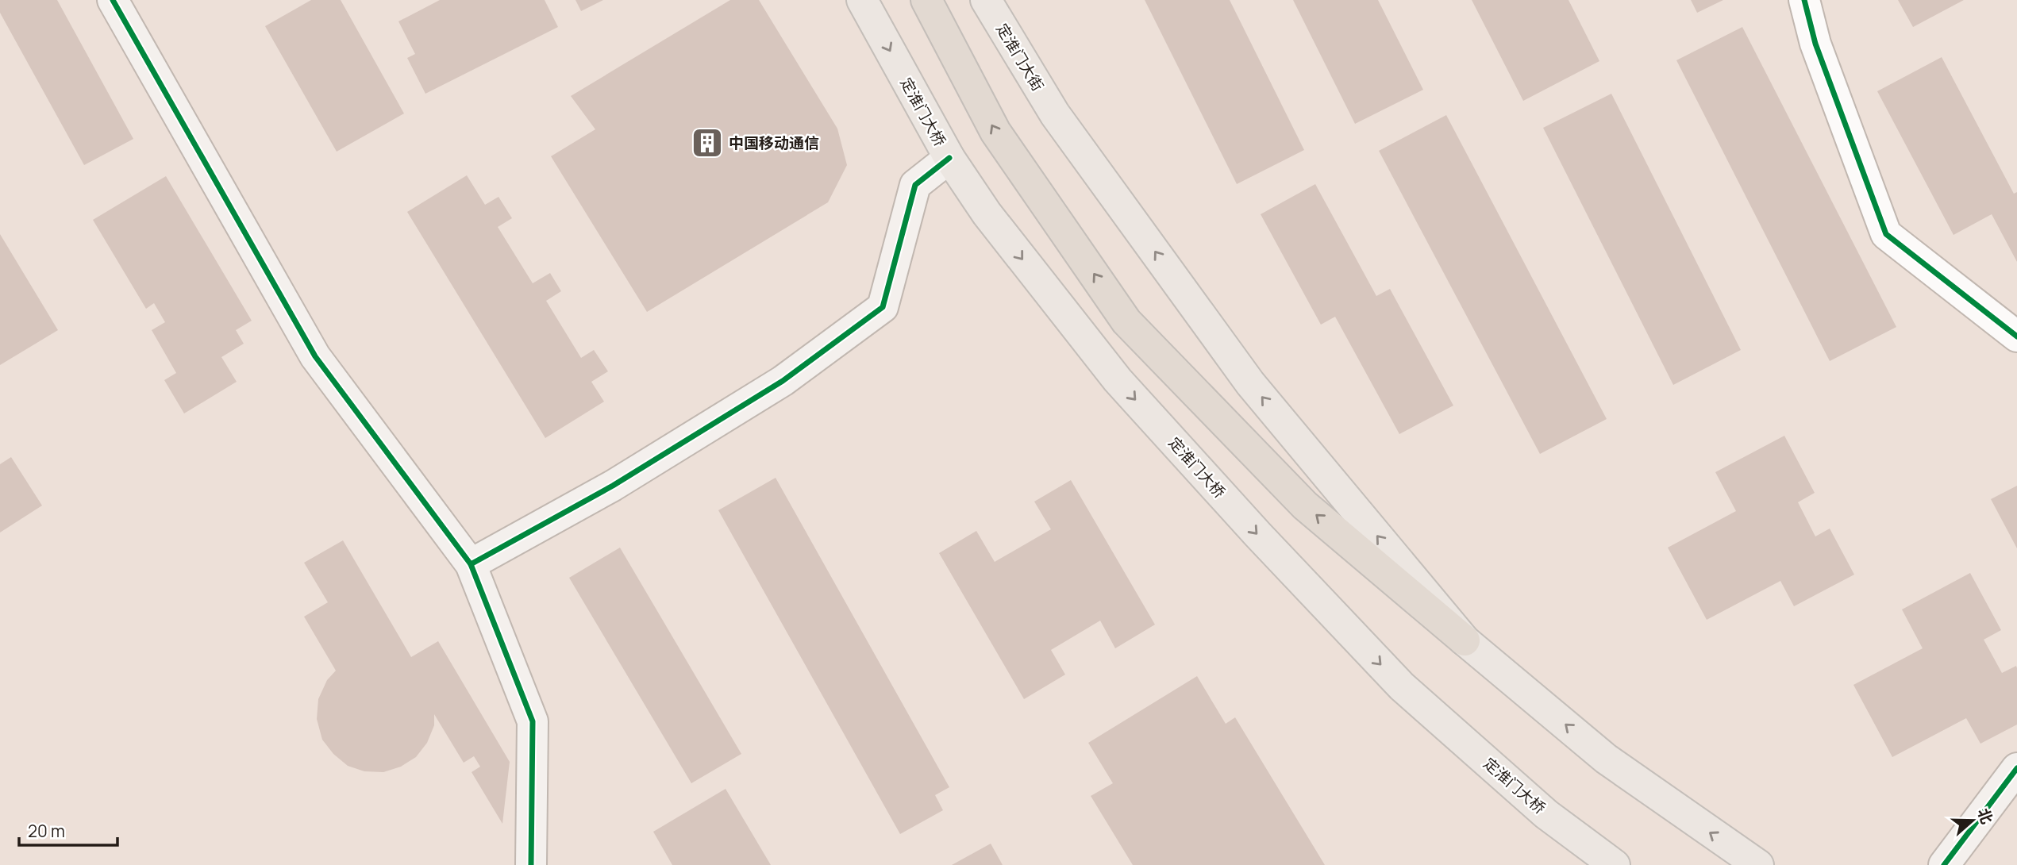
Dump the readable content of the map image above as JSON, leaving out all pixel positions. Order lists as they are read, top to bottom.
{
  "streets": {
    "main road": ["定淮门大街", "定淮门大桥"]
  },
  "one_way": ["定淮门大街", "定淮门大桥"],
  "places": {
    "building": ["中国移动通信"]
  },
  "scale_bar": "20 m",
  "north": "right"
}
